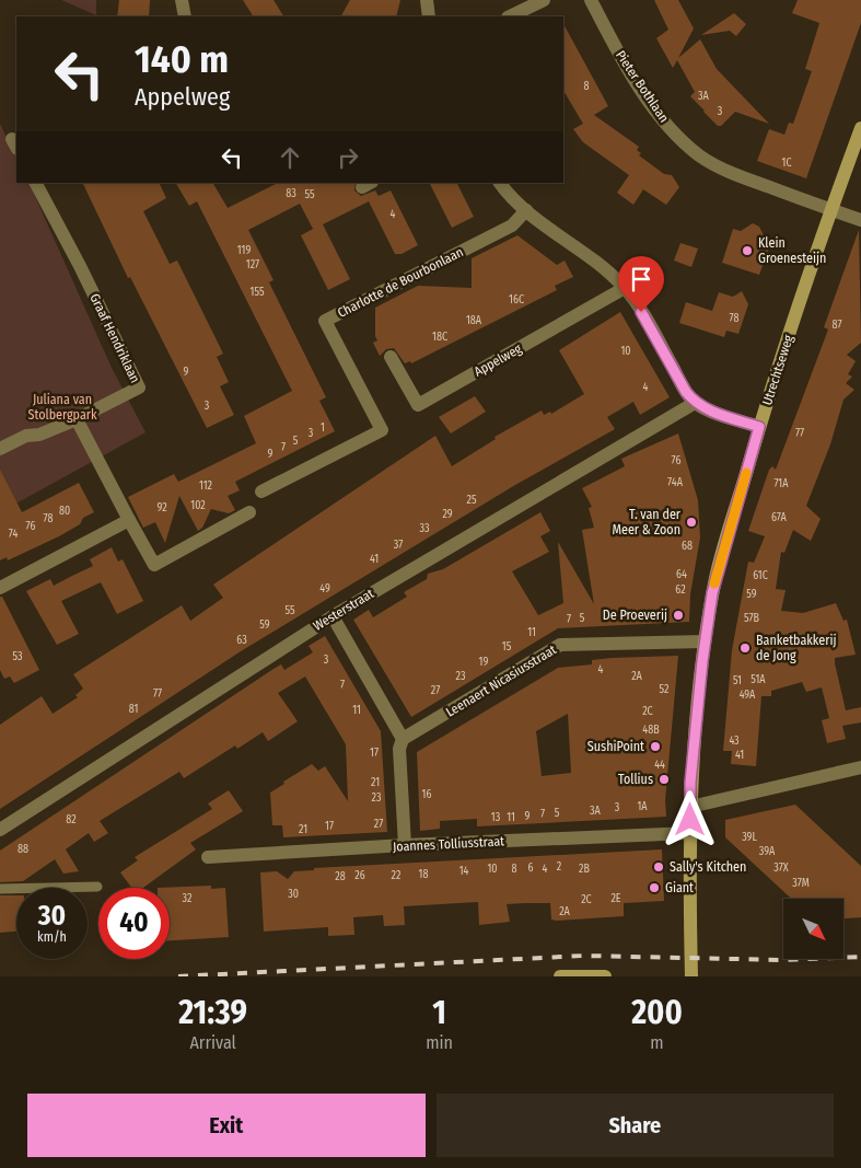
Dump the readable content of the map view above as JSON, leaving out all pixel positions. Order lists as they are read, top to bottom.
{
  "streets": {
    "street": [
      "Pieter Bothlaan",
      "Charlotte de Bourbonlaan",
      "Graaf Hendriklaan",
      "Appelweg",
      "Utrechtseweg",
      "Westerstraat",
      "Leenaert Nicasiusstraat",
      "Joannes Tolliusstraat"
    ]
  },
  "crossings": [
    ["Pieter Bothlaan", "Utrechtseweg"],
    ["Utrechtseweg", "Leenaert Nicasiusstraat"],
    ["Utrechtseweg", "Joannes Tolliusstraat"]
  ],
  "parks": ["Juliana van Stolbergpark"],
  "places": [
    "Klein Groenesteijn",
    "T. van der Meer & Zoon",
    "De Proeverij",
    "Banketbakkerij de Jong",
    "SushiPoint",
    "Tollius",
    "Sally's Kitchen",
    "Giant"
  ],
  "house_numbers": [
    "8",
    "3A",
    "3",
    "1C",
    "83",
    "55",
    "4",
    "119",
    "127",
    "155",
    "16C",
    "78",
    "18A",
    "87",
    "18C",
    "10",
    "9",
    "4",
    "3",
    "1",
    "3",
    "77",
    "5",
    "7",
    "9",
    "76",
    "74A",
    "71A",
    "112",
    "25",
    "102",
    "92",
    "80",
    "29",
    "67A",
    "78",
    "76",
    "33",
    "74",
    "37",
    "68",
    "41",
    "64",
    "61C",
    "49",
    "62",
    "59",
    "55",
    "5",
    "57B",
    "7",
    "59",
    "11",
    "63",
    "15",
    "53",
    "3",
    "19",
    "4",
    "23",
    "2A",
    "51A",
    "51",
    "7",
    "52",
    "27",
    "77",
    "49A",
    "81",
    "11",
    "2C",
    "48B",
    "43",
    "17",
    "41",
    "44",
    "21",
    "16",
    "23",
    "1A",
    "3",
    "3A",
    "5",
    "7",
    "9",
    "13",
    "11",
    "82",
    "27",
    "17",
    "21",
    "39L",
    "88",
    "39A",
    "2",
    "6",
    "37X",
    "10",
    "8",
    "4",
    "2B",
    "14",
    "18",
    "26",
    "22",
    "28",
    "37M",
    "30",
    "32",
    "2E",
    "2C",
    "2A"
  ],
  "north": "bottom right",
  "page": {
    "turn": ["140 m", "Appelweg"],
    "speed": "30 km/h",
    "limit": "40",
    "eta": [
      "21:39",
      "Arrival",
      "1",
      "min",
      "200",
      "m"
    ],
    "buttons": ["Exit", "Share"]
  }
}
